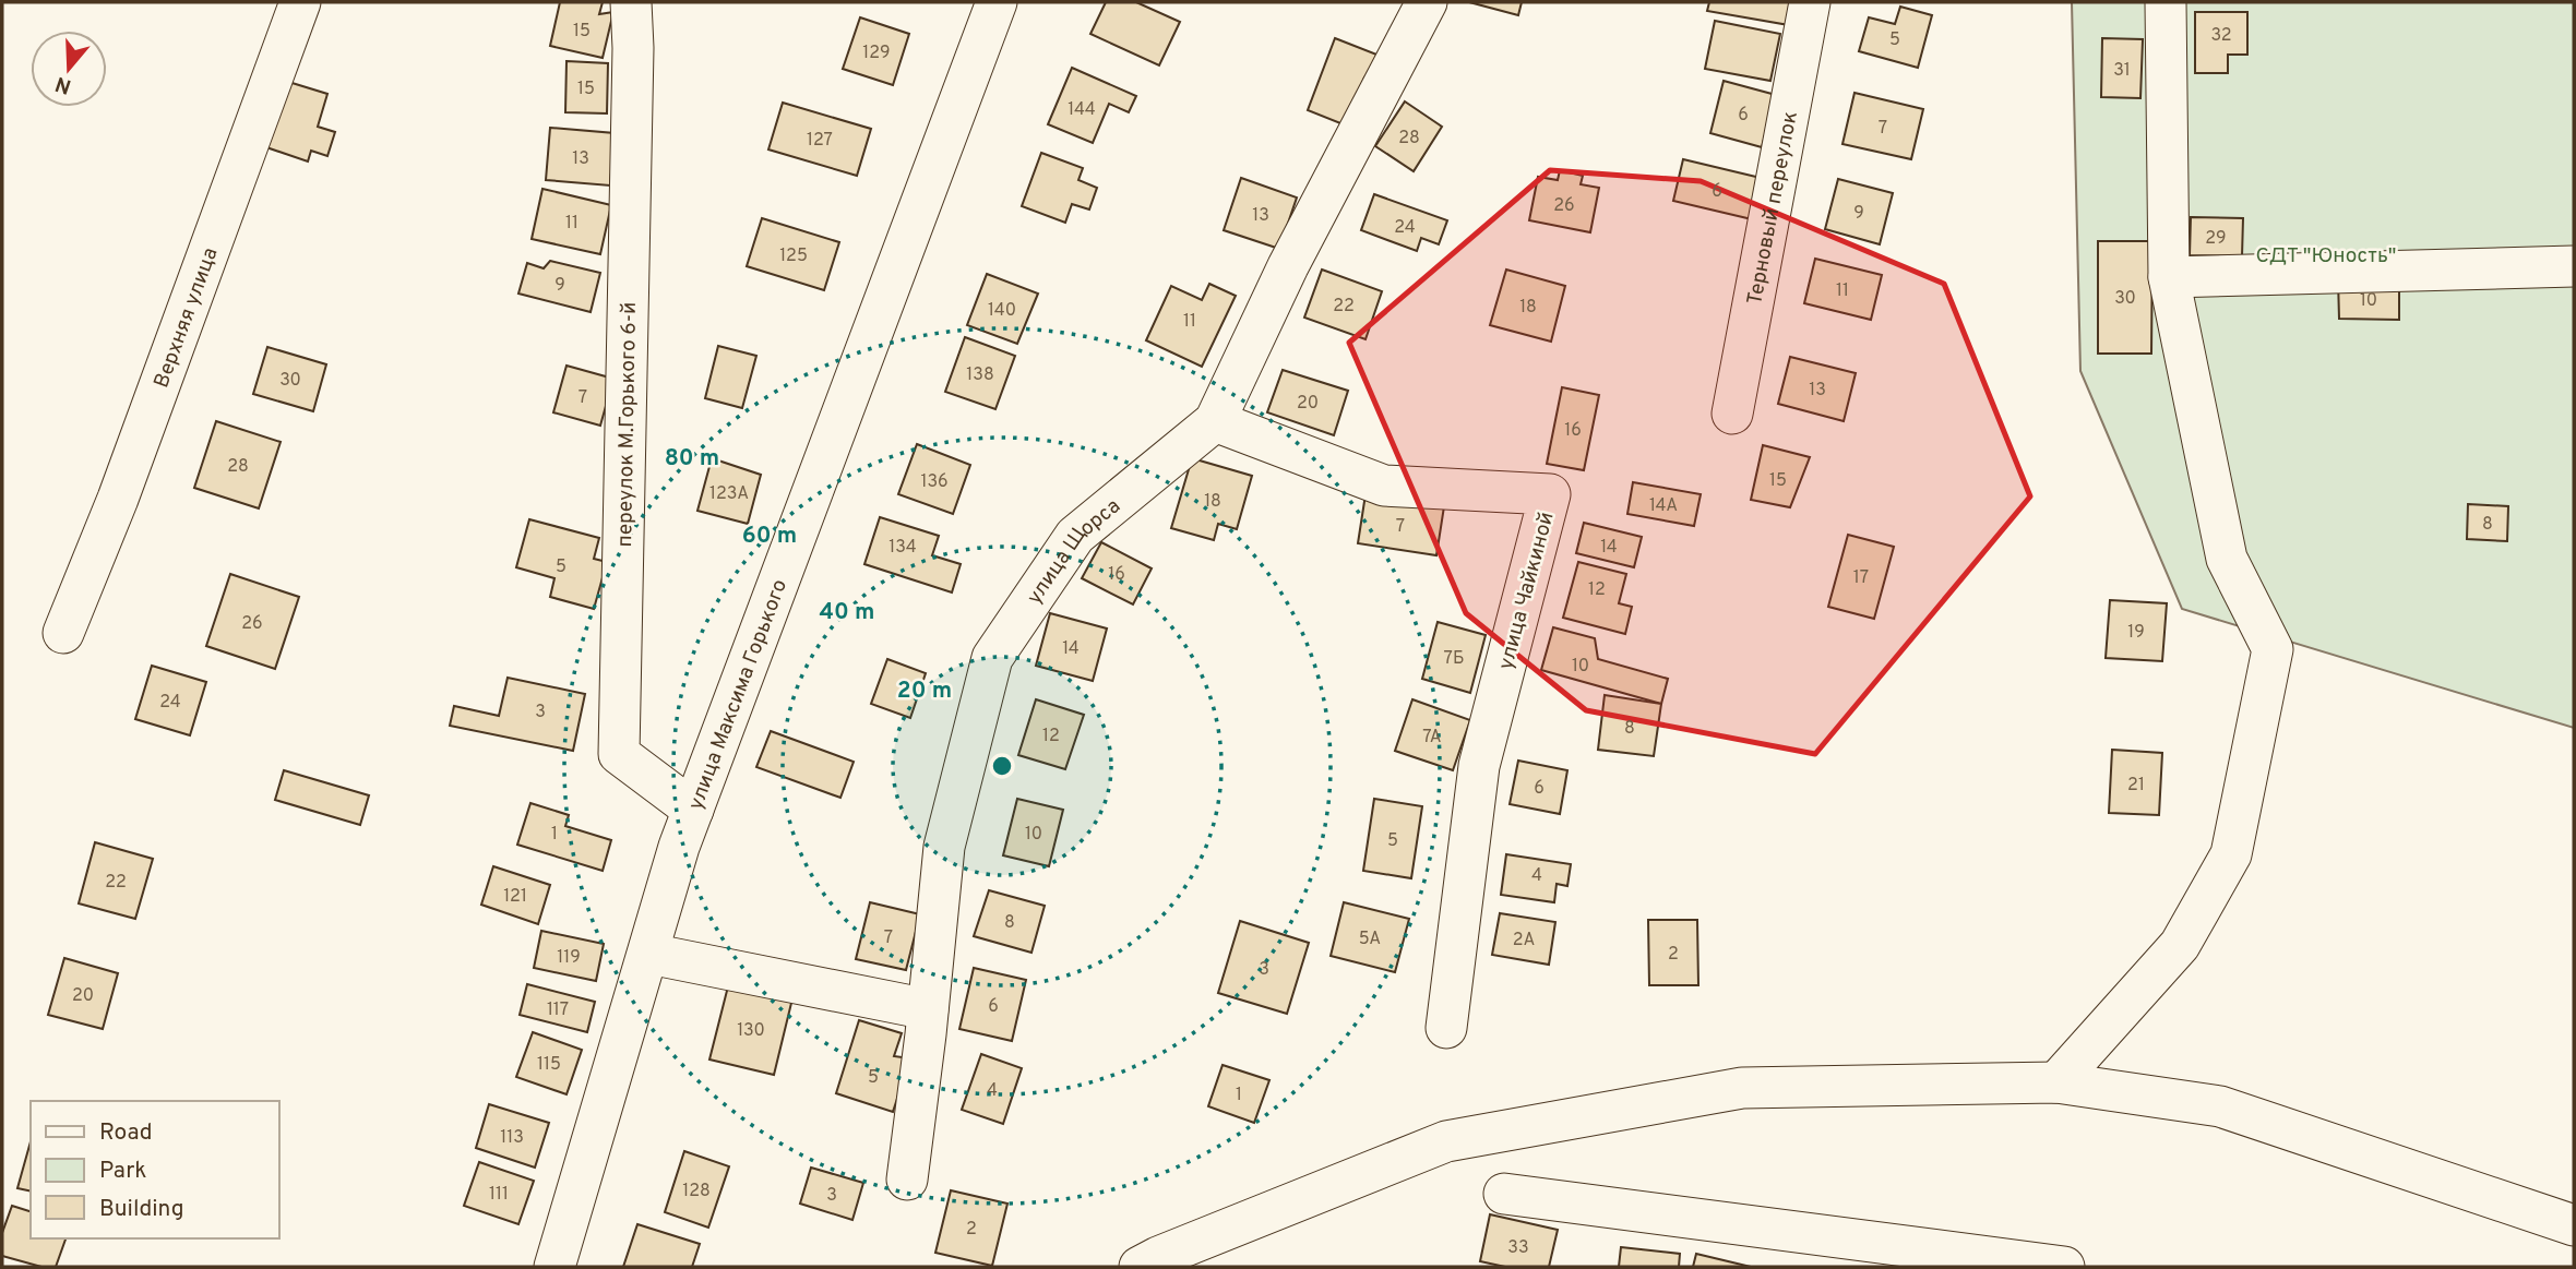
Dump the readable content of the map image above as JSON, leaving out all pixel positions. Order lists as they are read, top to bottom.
{
  "streets": {
    "street": [
      "Терновый переулок",
      "Верхняя улица",
      "переулок М.Горького 6-й",
      "улица Щорса",
      "улица Чайкиной",
      "улица Максима Горького"
    ]
  },
  "crossings": [
    ["переулок М.Горького 6-й", "улица Максима Горького"],
    ["улица Щорса", "улица Чайкиной"]
  ],
  "parks": ["СДТ \"Юность\""],
  "house_numbers": [
    "15",
    "32",
    "5",
    "129",
    "31",
    "15",
    "144",
    "6",
    "7",
    "28",
    "127",
    "13",
    "6",
    "26",
    "9",
    "13",
    "11",
    "24",
    "29",
    "125",
    "9",
    "11",
    "30",
    "10",
    "22",
    "18",
    "140",
    "11",
    "138",
    "30",
    "13",
    "7",
    "20",
    "16",
    "28",
    "15",
    "136",
    "123А",
    "18",
    "14А",
    "8",
    "7",
    "134",
    "14",
    "5",
    "16",
    "17",
    "12",
    "26",
    "19",
    "14",
    "7Б",
    "10",
    "24",
    "3",
    "8",
    "12",
    "7А",
    "21",
    "6",
    "1",
    "10",
    "5",
    "4",
    "22",
    "121",
    "8",
    "7",
    "5А",
    "2А",
    "2",
    "119",
    "3",
    "20",
    "6",
    "117",
    "130",
    "115",
    "5",
    "4",
    "1",
    "113",
    "128",
    "111",
    "3",
    "2",
    "33"
  ],
  "legend": ["Road", "Park", "Building"],
  "north": "bottom",
  "rings": [
    "80 m",
    "60 m",
    "40 m",
    "20 m"
  ]
}
